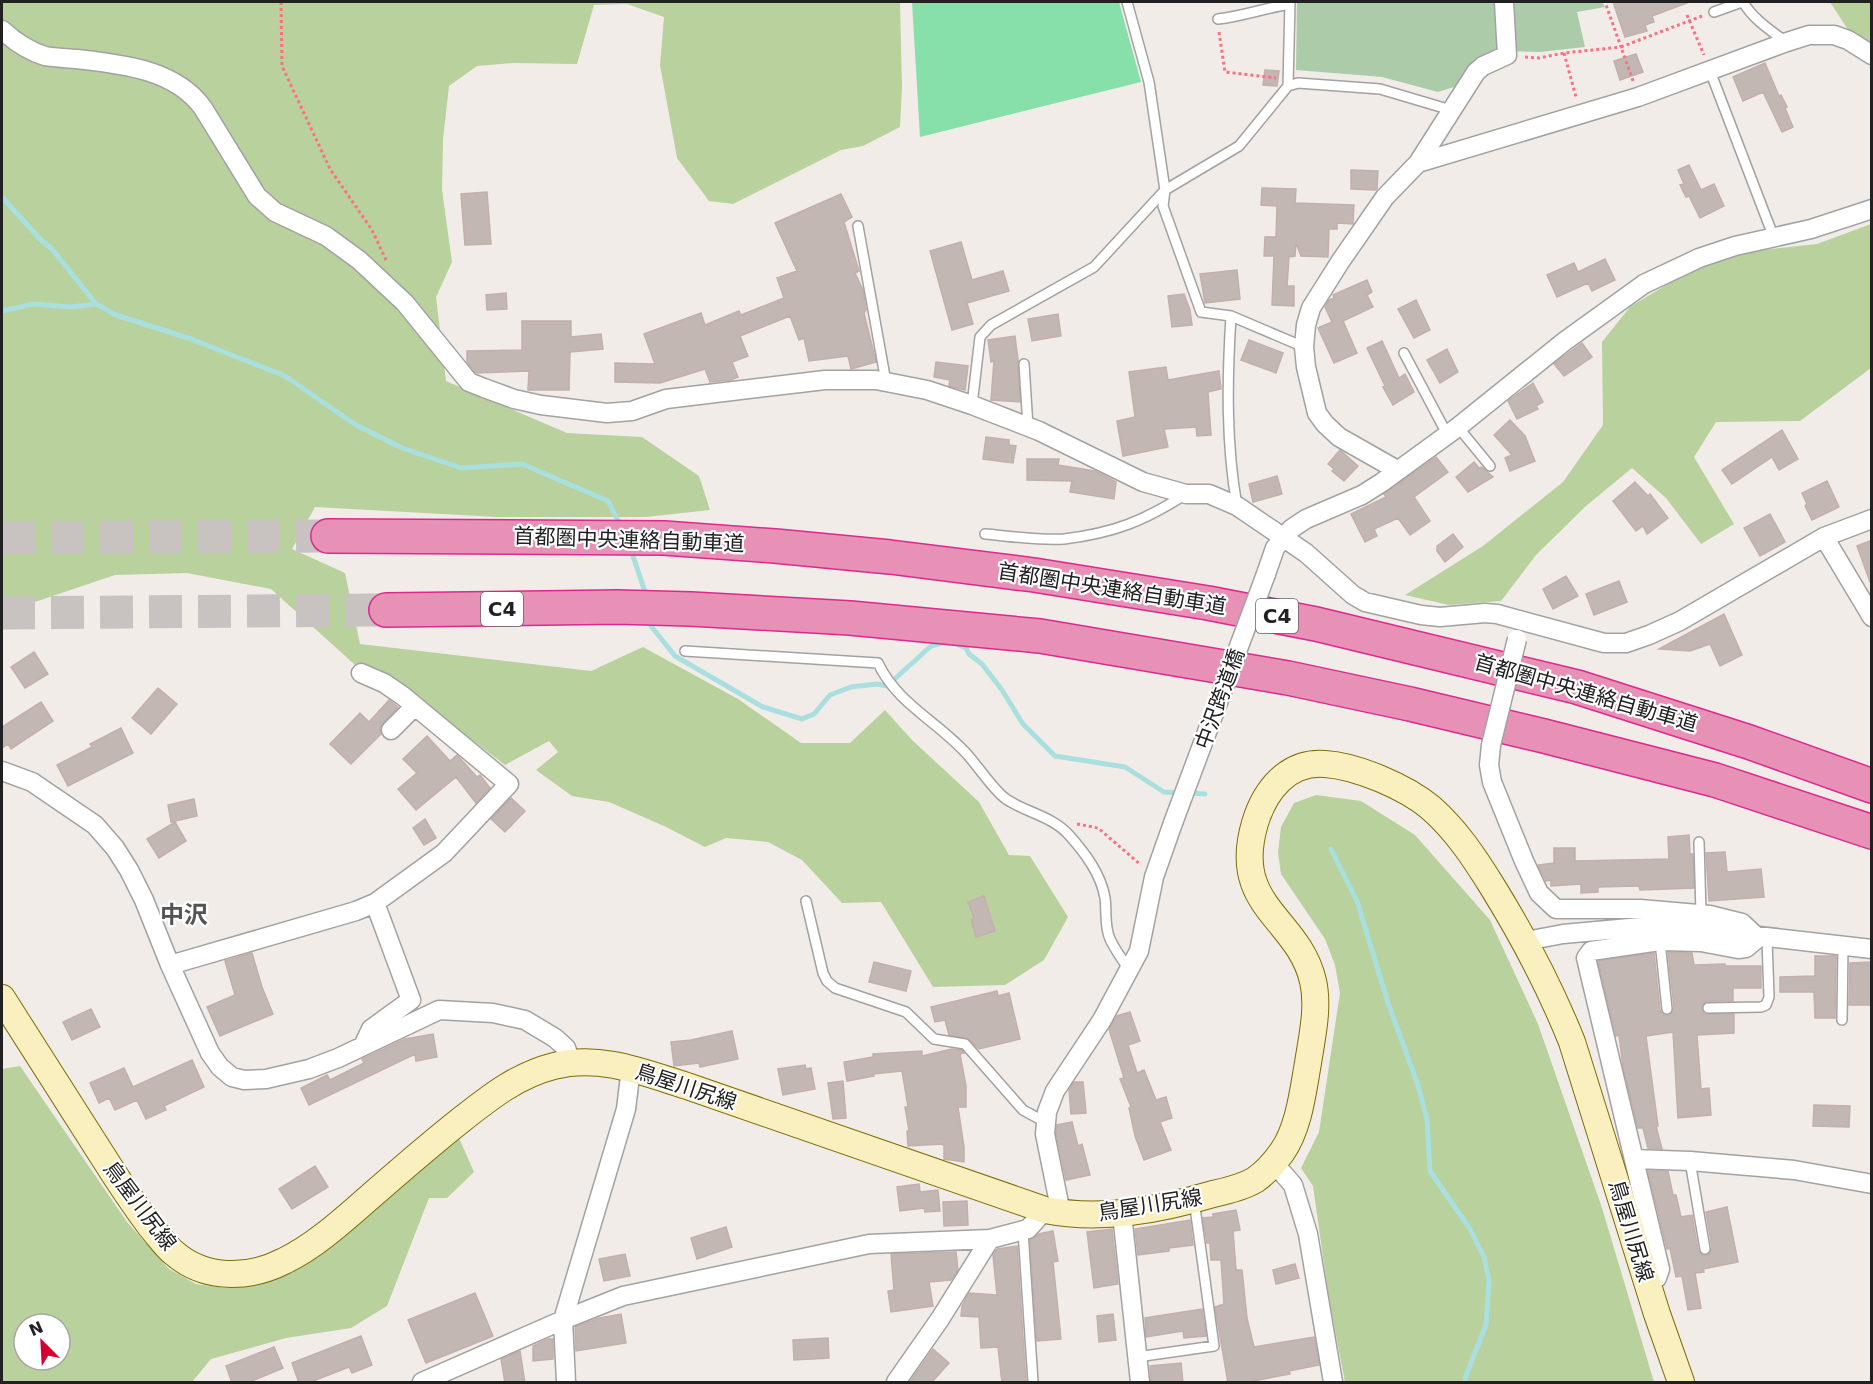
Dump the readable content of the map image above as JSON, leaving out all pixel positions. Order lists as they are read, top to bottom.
{
  "streets": {
    "highway": ["首都圏中央連絡自動車道", "C4"],
    "main road": ["鳥屋川尻線"],
    "street": ["中沢跨道橋"]
  },
  "districts": ["中沢"],
  "north": "top left"
}
